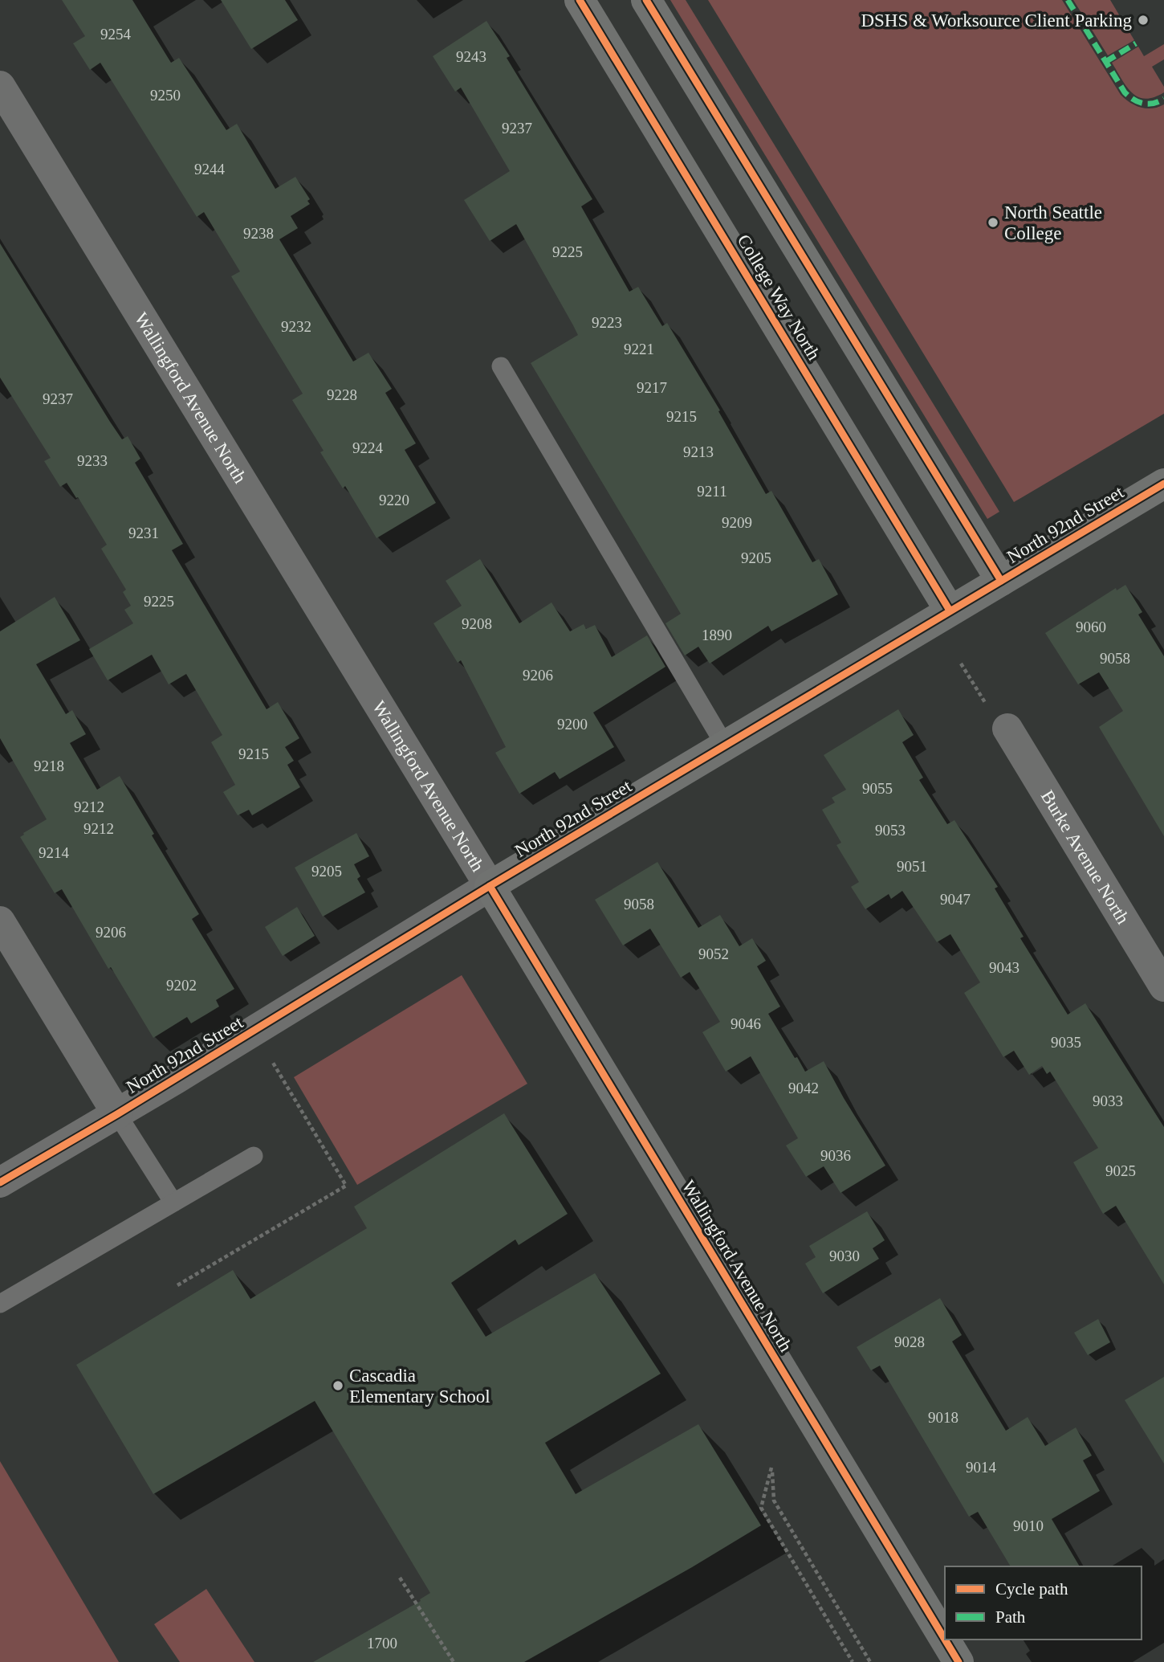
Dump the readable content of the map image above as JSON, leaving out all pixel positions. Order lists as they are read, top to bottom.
{
  "streets": {
    "street": [
      "College Way North",
      "Wallingford Avenue North",
      "North 92nd Street",
      "Burke Avenue North"
    ]
  },
  "crossings": [
    ["College Way North", "North 92nd Street"],
    ["Wallingford Avenue North", "North 92nd Street"]
  ],
  "places": ["DSHS & Worksource Client Parking", "North Seattle College", "Cascadia Elementary School"],
  "house_numbers": [
    "9254",
    "9243",
    "9250",
    "9237",
    "9244",
    "9238",
    "9225",
    "9223",
    "9232",
    "9221",
    "9217",
    "9228",
    "9237",
    "9215",
    "9224",
    "9213",
    "9233",
    "9211",
    "9220",
    "9209",
    "9231",
    "9205",
    "9225",
    "9208",
    "9060",
    "1890",
    "9058",
    "9206",
    "9200",
    "9215",
    "9218",
    "9055",
    "9212",
    "9212",
    "9053",
    "9214",
    "9051",
    "9205",
    "9047",
    "9058",
    "9206",
    "9052",
    "9043",
    "9202",
    "9046",
    "9035",
    "9042",
    "9033",
    "9036",
    "9025",
    "9030",
    "9028",
    "9018",
    "9014",
    "9010",
    "1700"
  ],
  "legend": ["Cycle path", "Path"]
}
